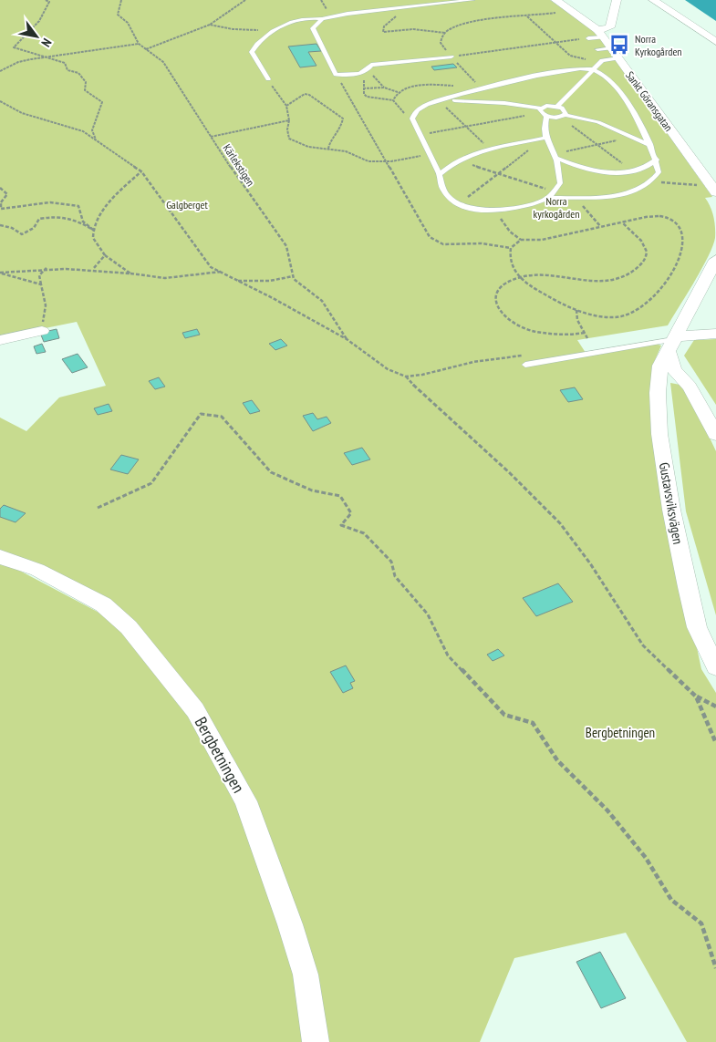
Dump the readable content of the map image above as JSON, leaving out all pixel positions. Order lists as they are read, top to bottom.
{
  "streets": {
    "street": ["Sankt Göransgatan", "Gustavsviksvägen", "Bergbetningen"],
    "path": ["Kärlekstigen"]
  },
  "parks": ["Norra kyrkogården", "Galgberget", "Bergbetningen"],
  "places": {
    "bus stop": ["Norra Kyrkogården"]
  },
  "north": "bottom right"
}
